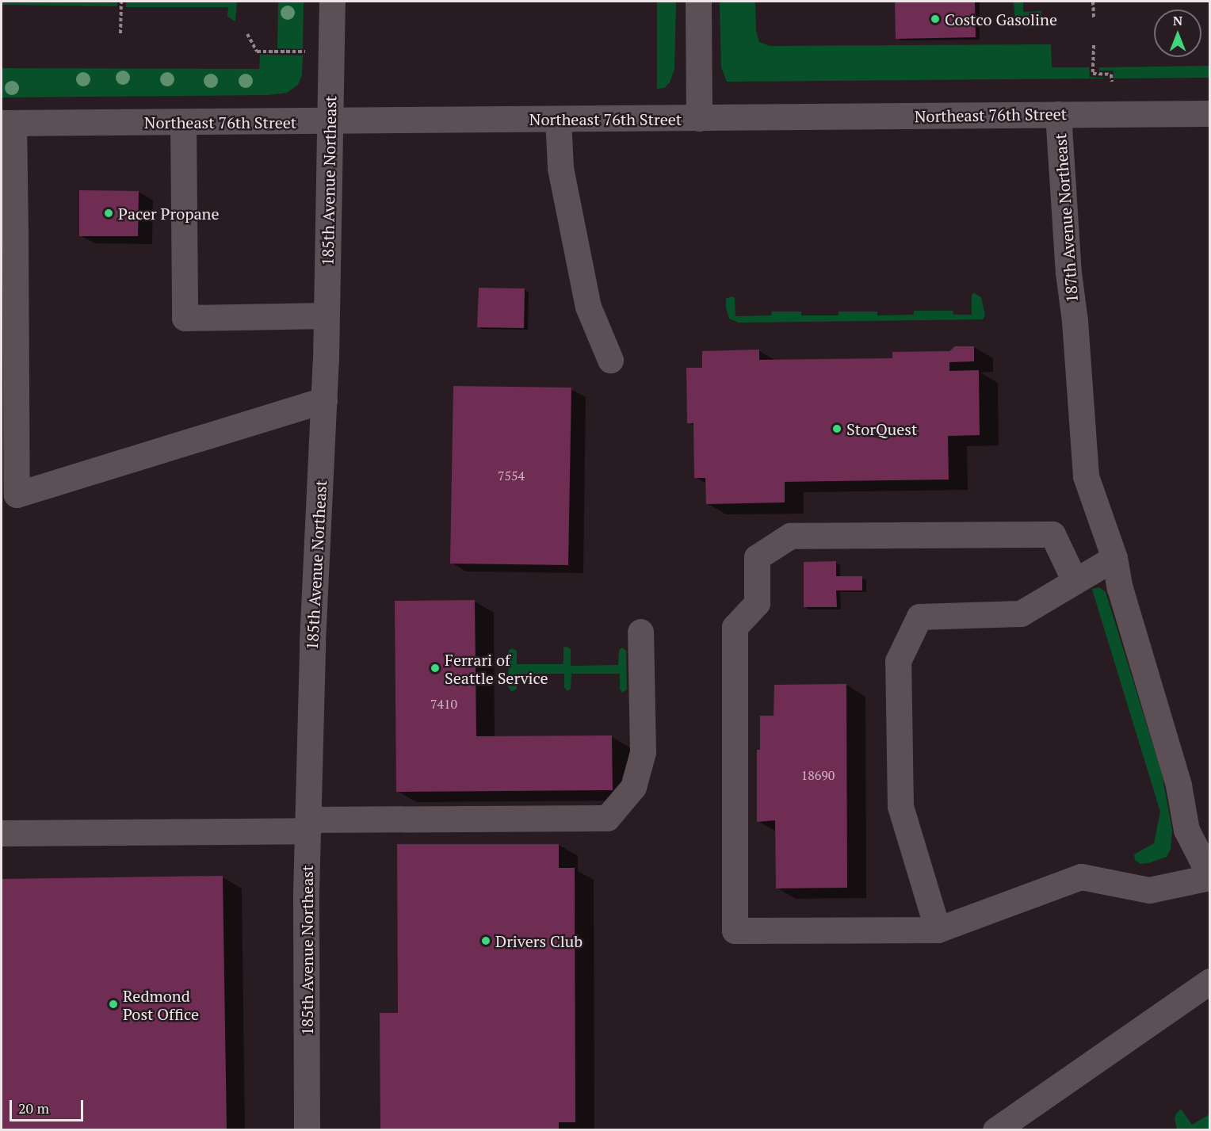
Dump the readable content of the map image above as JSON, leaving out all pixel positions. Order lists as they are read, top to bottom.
{
  "streets": {
    "street": ["Northeast 76th Street", "185th Avenue Northeast", "187th Avenue Northeast"]
  },
  "crossings": [
    ["Northeast 76th Street", "185th Avenue Northeast"],
    ["Northeast 76th Street", "187th Avenue Northeast"]
  ],
  "places": [
    "Costco Gasoline",
    "Pacer Propane",
    "StorQuest",
    "Ferrari of Seattle Service",
    "Drivers Club",
    "Redmond Post Office"
  ],
  "house_numbers": ["7554", "7410", "18690"],
  "scale_bar": "20 m",
  "north": "top"
}
